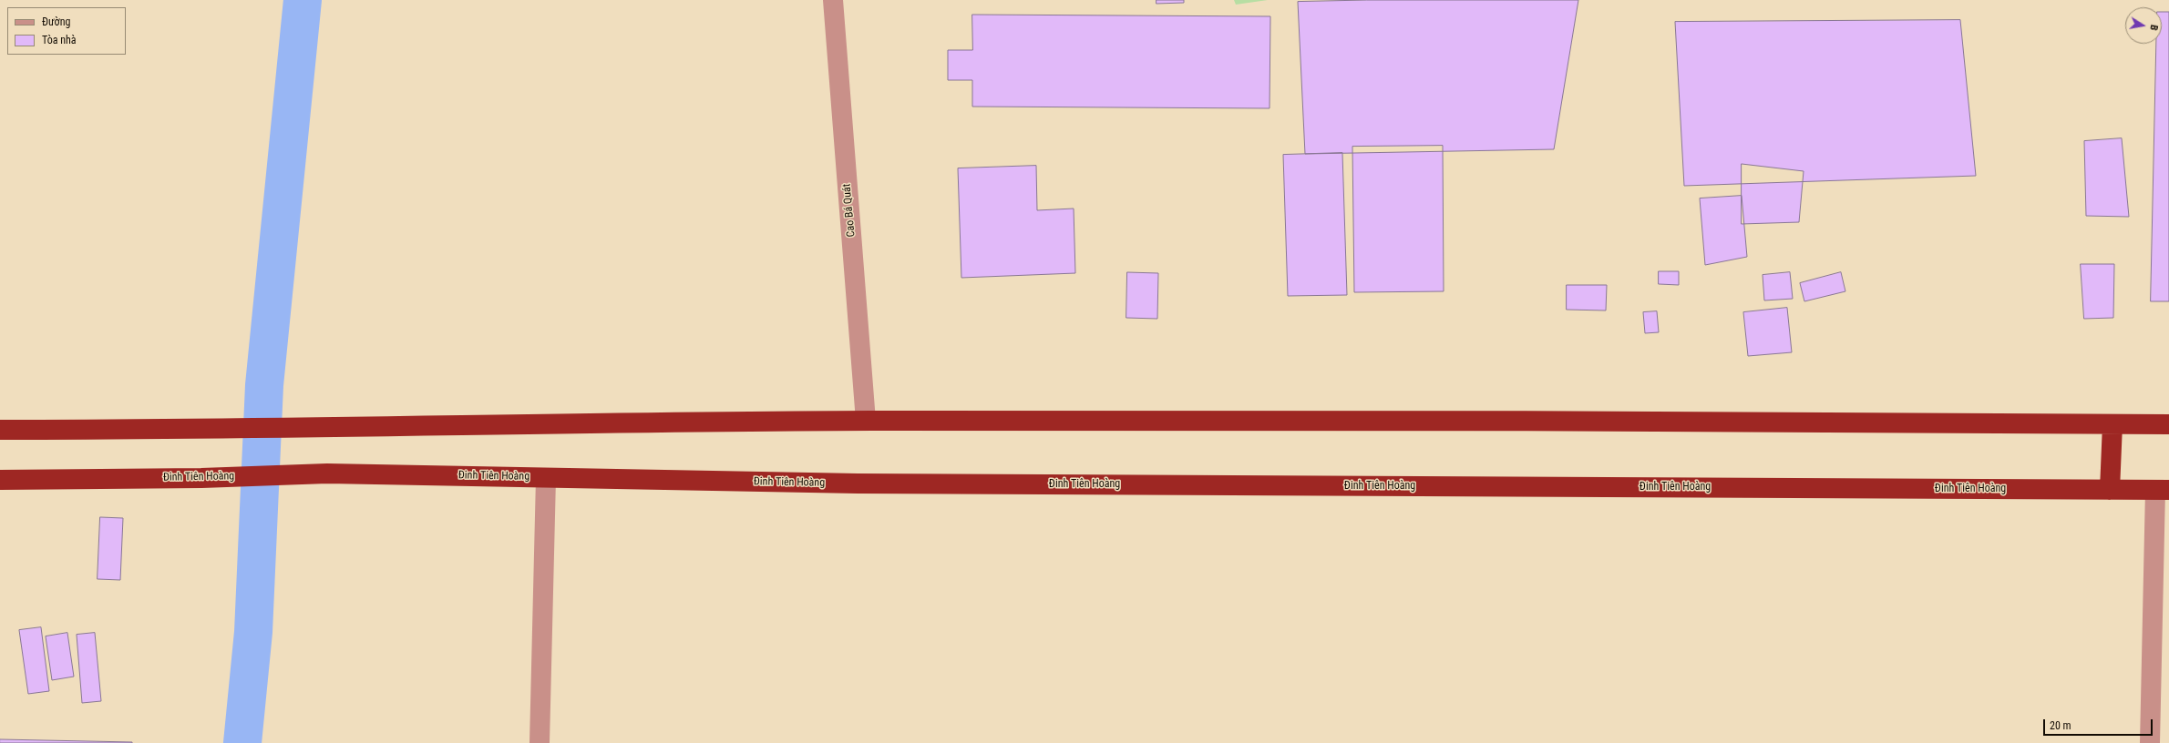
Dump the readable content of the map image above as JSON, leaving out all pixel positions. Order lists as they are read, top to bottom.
{
  "streets": {
    "highway": ["Đinh Tiên Hoàng"],
    "street": ["Cao Bá Quát"]
  },
  "legend": ["Đường", "Tòa nhà"],
  "scale_bar": "20 m",
  "north": "right"
}
